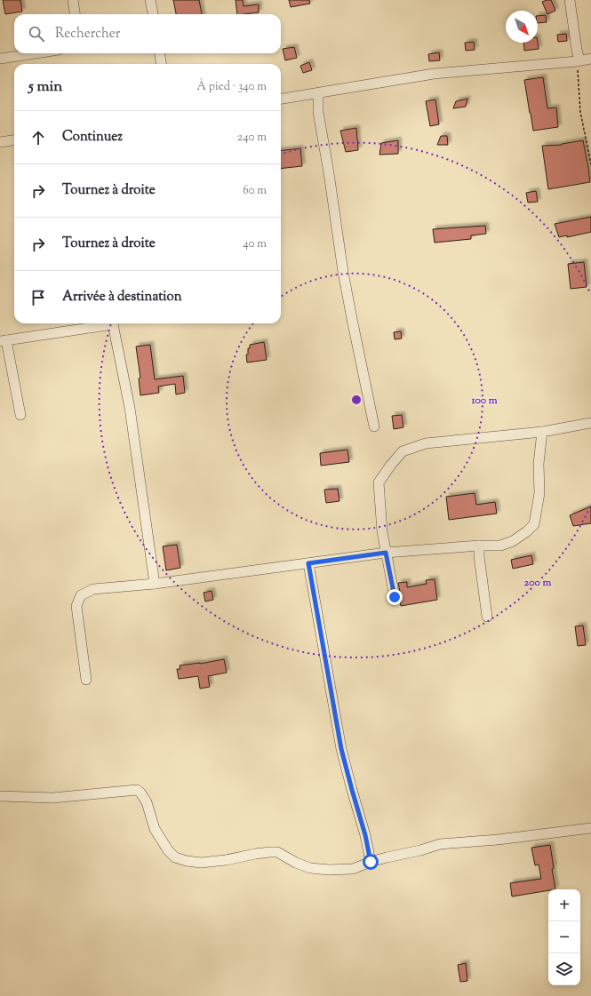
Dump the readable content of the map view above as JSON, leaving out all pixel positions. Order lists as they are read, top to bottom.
{
  "north": "bottom right",
  "page": {
    "search": "Rechercher",
    "heading": ["5 min", "À pied · 340 m"],
    "list": [
      ["Continuez", "240 m"],
      ["Tournez à droite", "60 m"],
      ["Tournez à droite", "40 m"],
      "Arrivée à destination"
    ],
    "map_buttons": ["+", "−"]
  },
  "rings": ["100 m", "200 m"]
}
